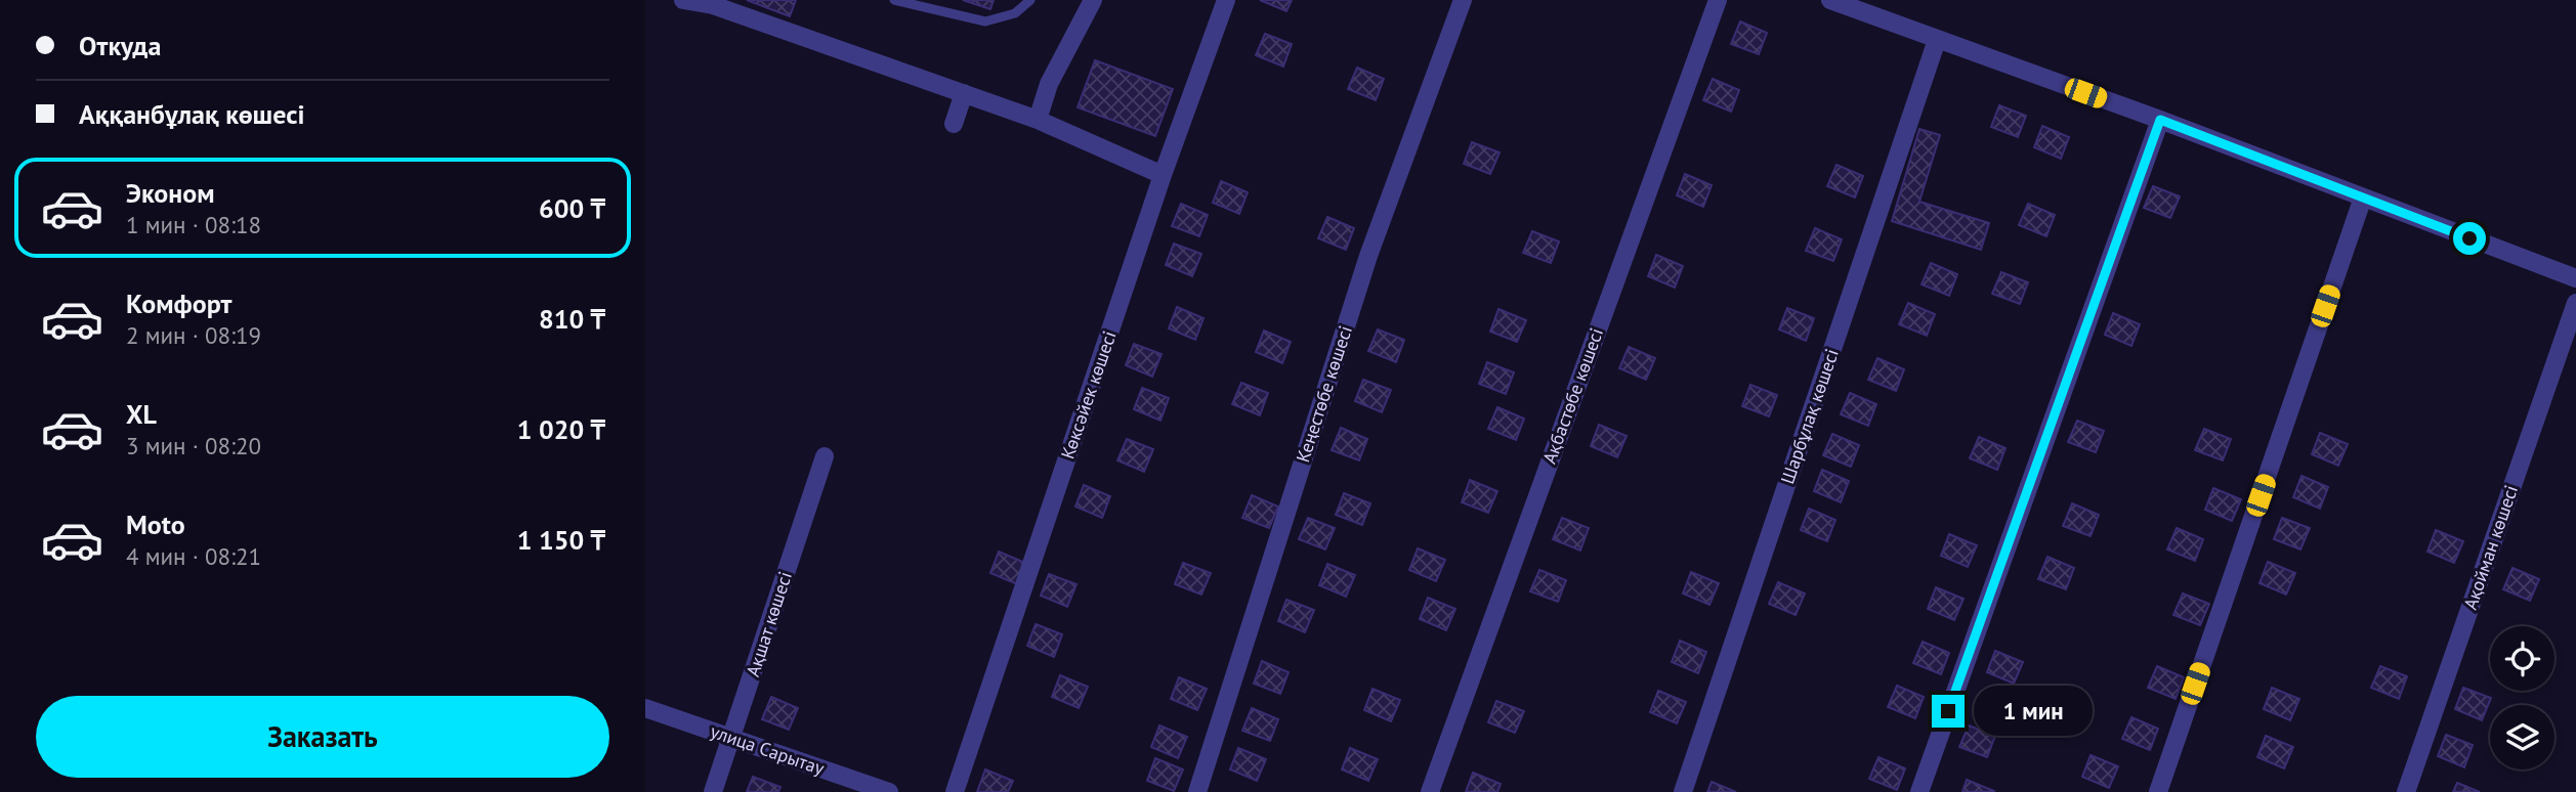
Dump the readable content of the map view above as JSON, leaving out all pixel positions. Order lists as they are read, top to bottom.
{
  "streets": {
    "street": [
      "Кеңестөбе көшесі",
      "Көксәйек көшесі",
      "Ақбастөбе көшесі",
      "Шарбұлақ көшесі",
      "Ақойман көшесі",
      "Ақшат көшесі",
      "улица Сарытау"
    ]
  },
  "crossings": [
    ["Ақшат көшесі", "улица Сарытау"]
  ],
  "page": {
    "banner": ["Откуда", "Аққанбұлақ көшесі"],
    "list": [
      {
        "name": "Эконом",
        "note": "1 мин · 08:18",
        "value": "600 ₸"
      },
      {
        "name": "Комфорт",
        "note": "2 мин · 08:19",
        "value": "810 ₸"
      },
      {
        "name": "XL",
        "note": "3 мин · 08:20",
        "value": "1 020 ₸"
      },
      {
        "name": "Moto",
        "note": "4 мин · 08:21",
        "value": "1 150 ₸"
      }
    ],
    "buttons": "Заказать",
    "bubble": "1 мин"
  }
}
